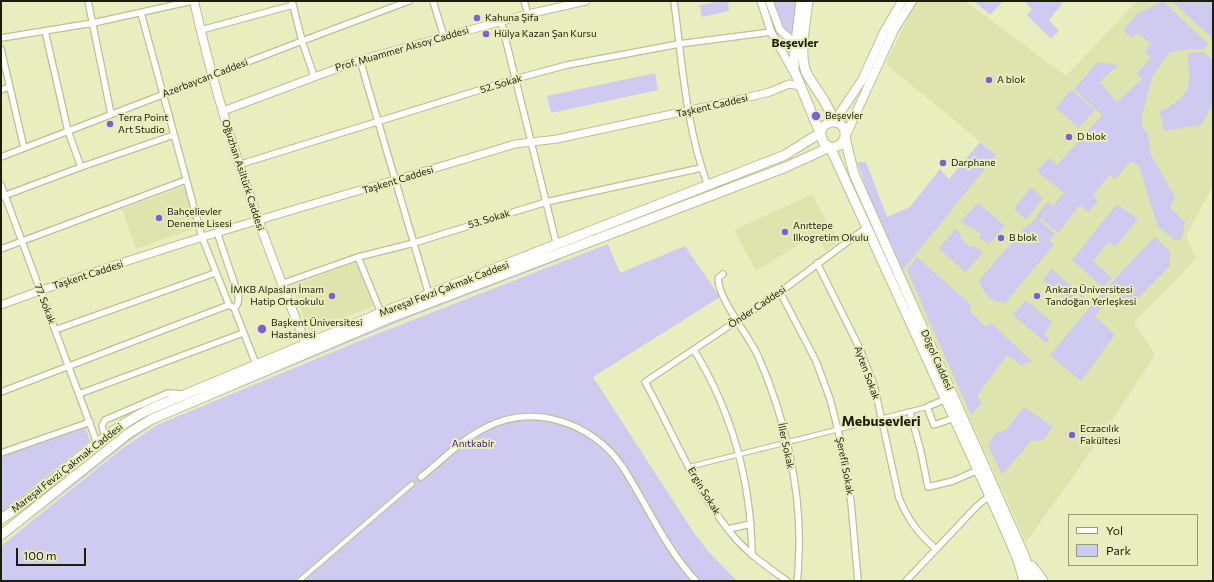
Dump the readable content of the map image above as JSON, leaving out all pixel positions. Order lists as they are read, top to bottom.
{
  "streets": {
    "main road": ["Oğuzhan Asiltürk Caddesi", "Mareşal Fevzi Çakmak Caddesi", "Dögol Caddesi"],
    "street": [
      "Prof. Muammer Aksoy Caddesi",
      "Azerbaycan Caddesi",
      "52. Sokak",
      "Taşkent Caddesi",
      "53. Sokak",
      "77. Sokak",
      "Önder Caddesi",
      "Ayten Sokak",
      "İller Sokak",
      "Şerefli Sokak",
      "Ergin Sokak"
    ]
  },
  "crossings": [
    ["Prof. Muammer Aksoy Caddesi", "Oğuzhan Asiltürk Caddesi"],
    ["Azerbaycan Caddesi", "Oğuzhan Asiltürk Caddesi"],
    ["52. Sokak", "Oğuzhan Asiltürk Caddesi"],
    ["Taşkent Caddesi", "Oğuzhan Asiltürk Caddesi"],
    ["Taşkent Caddesi", "77. Sokak"],
    ["Oğuzhan Asiltürk Caddesi", "53. Sokak"],
    ["Oğuzhan Asiltürk Caddesi", "Mareşal Fevzi Çakmak Caddesi"],
    ["Mareşal Fevzi Çakmak Caddesi", "77. Sokak"],
    ["Mareşal Fevzi Çakmak Caddesi", "Dögol Caddesi"],
    ["Önder Caddesi", "Dögol Caddesi"],
    ["Önder Caddesi", "Ayten Sokak"],
    ["Önder Caddesi", "İller Sokak"],
    ["Önder Caddesi", "Şerefli Sokak"],
    ["Önder Caddesi", "Ergin Sokak"]
  ],
  "districts": ["Beşevler", "Mebusevleri"],
  "parks": ["Anıtkabir"],
  "places": [
    "Kahuna Şifa",
    "Hülya Kazan Şan Kursu",
    "A blok",
    "Beşevler",
    "Terra Point Art Studio",
    "D blok",
    "Darphane",
    "Bahçelievler Deneme Lisesi",
    "Anıttepe Ilkogretim Okulu",
    "B blok",
    "İMKB Alpaslan İmam Hatip Ortaokulu",
    "Ankara Üniversitesi Tandoğan Yerleşkesi",
    "Başkent Üniversitesi Hastanesi",
    "Eczacılık Fakültesi"
  ],
  "legend": ["Yol", "Park"],
  "scale_bar": "100 m"
}
